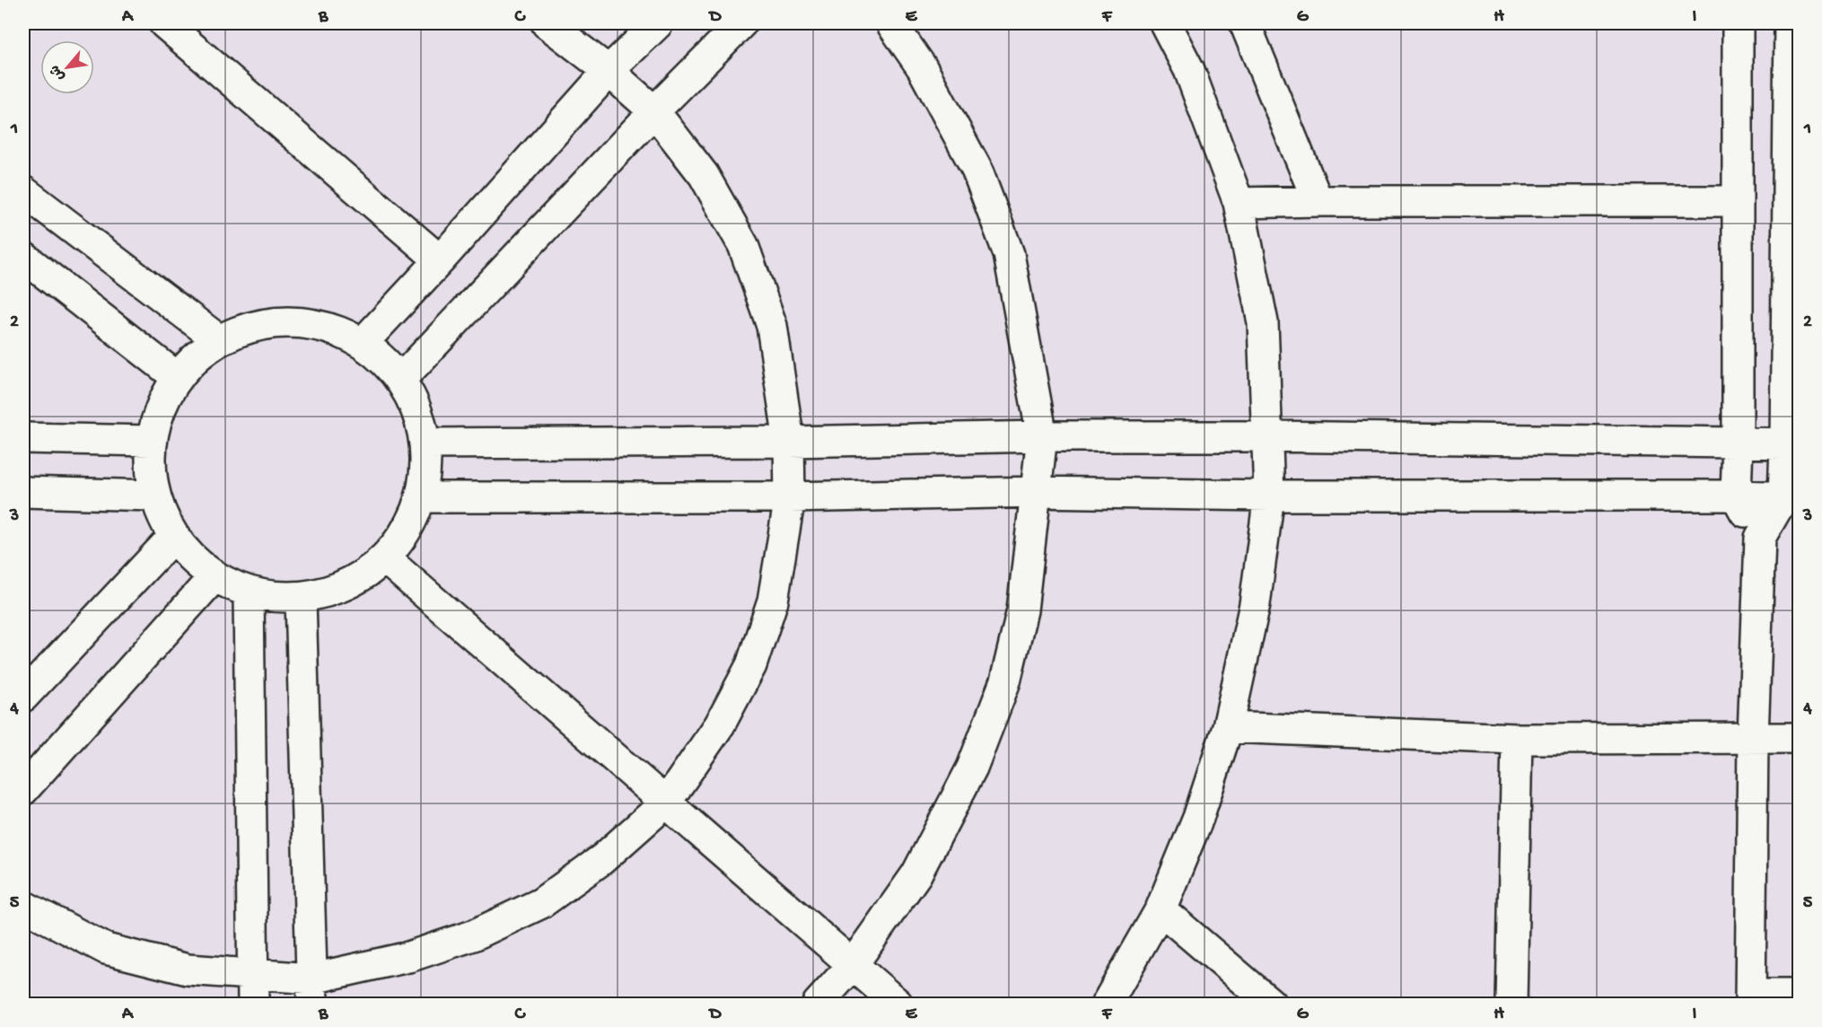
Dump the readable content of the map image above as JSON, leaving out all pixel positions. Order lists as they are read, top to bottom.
{
  "north": "bottom left",
  "grid": {
    "columns": [
      "A",
      "B",
      "C",
      "D",
      "E",
      "F",
      "G",
      "H",
      "I"
    ],
    "rows": [
      "1",
      "2",
      "3",
      "4",
      "5"
    ]
  }
}
